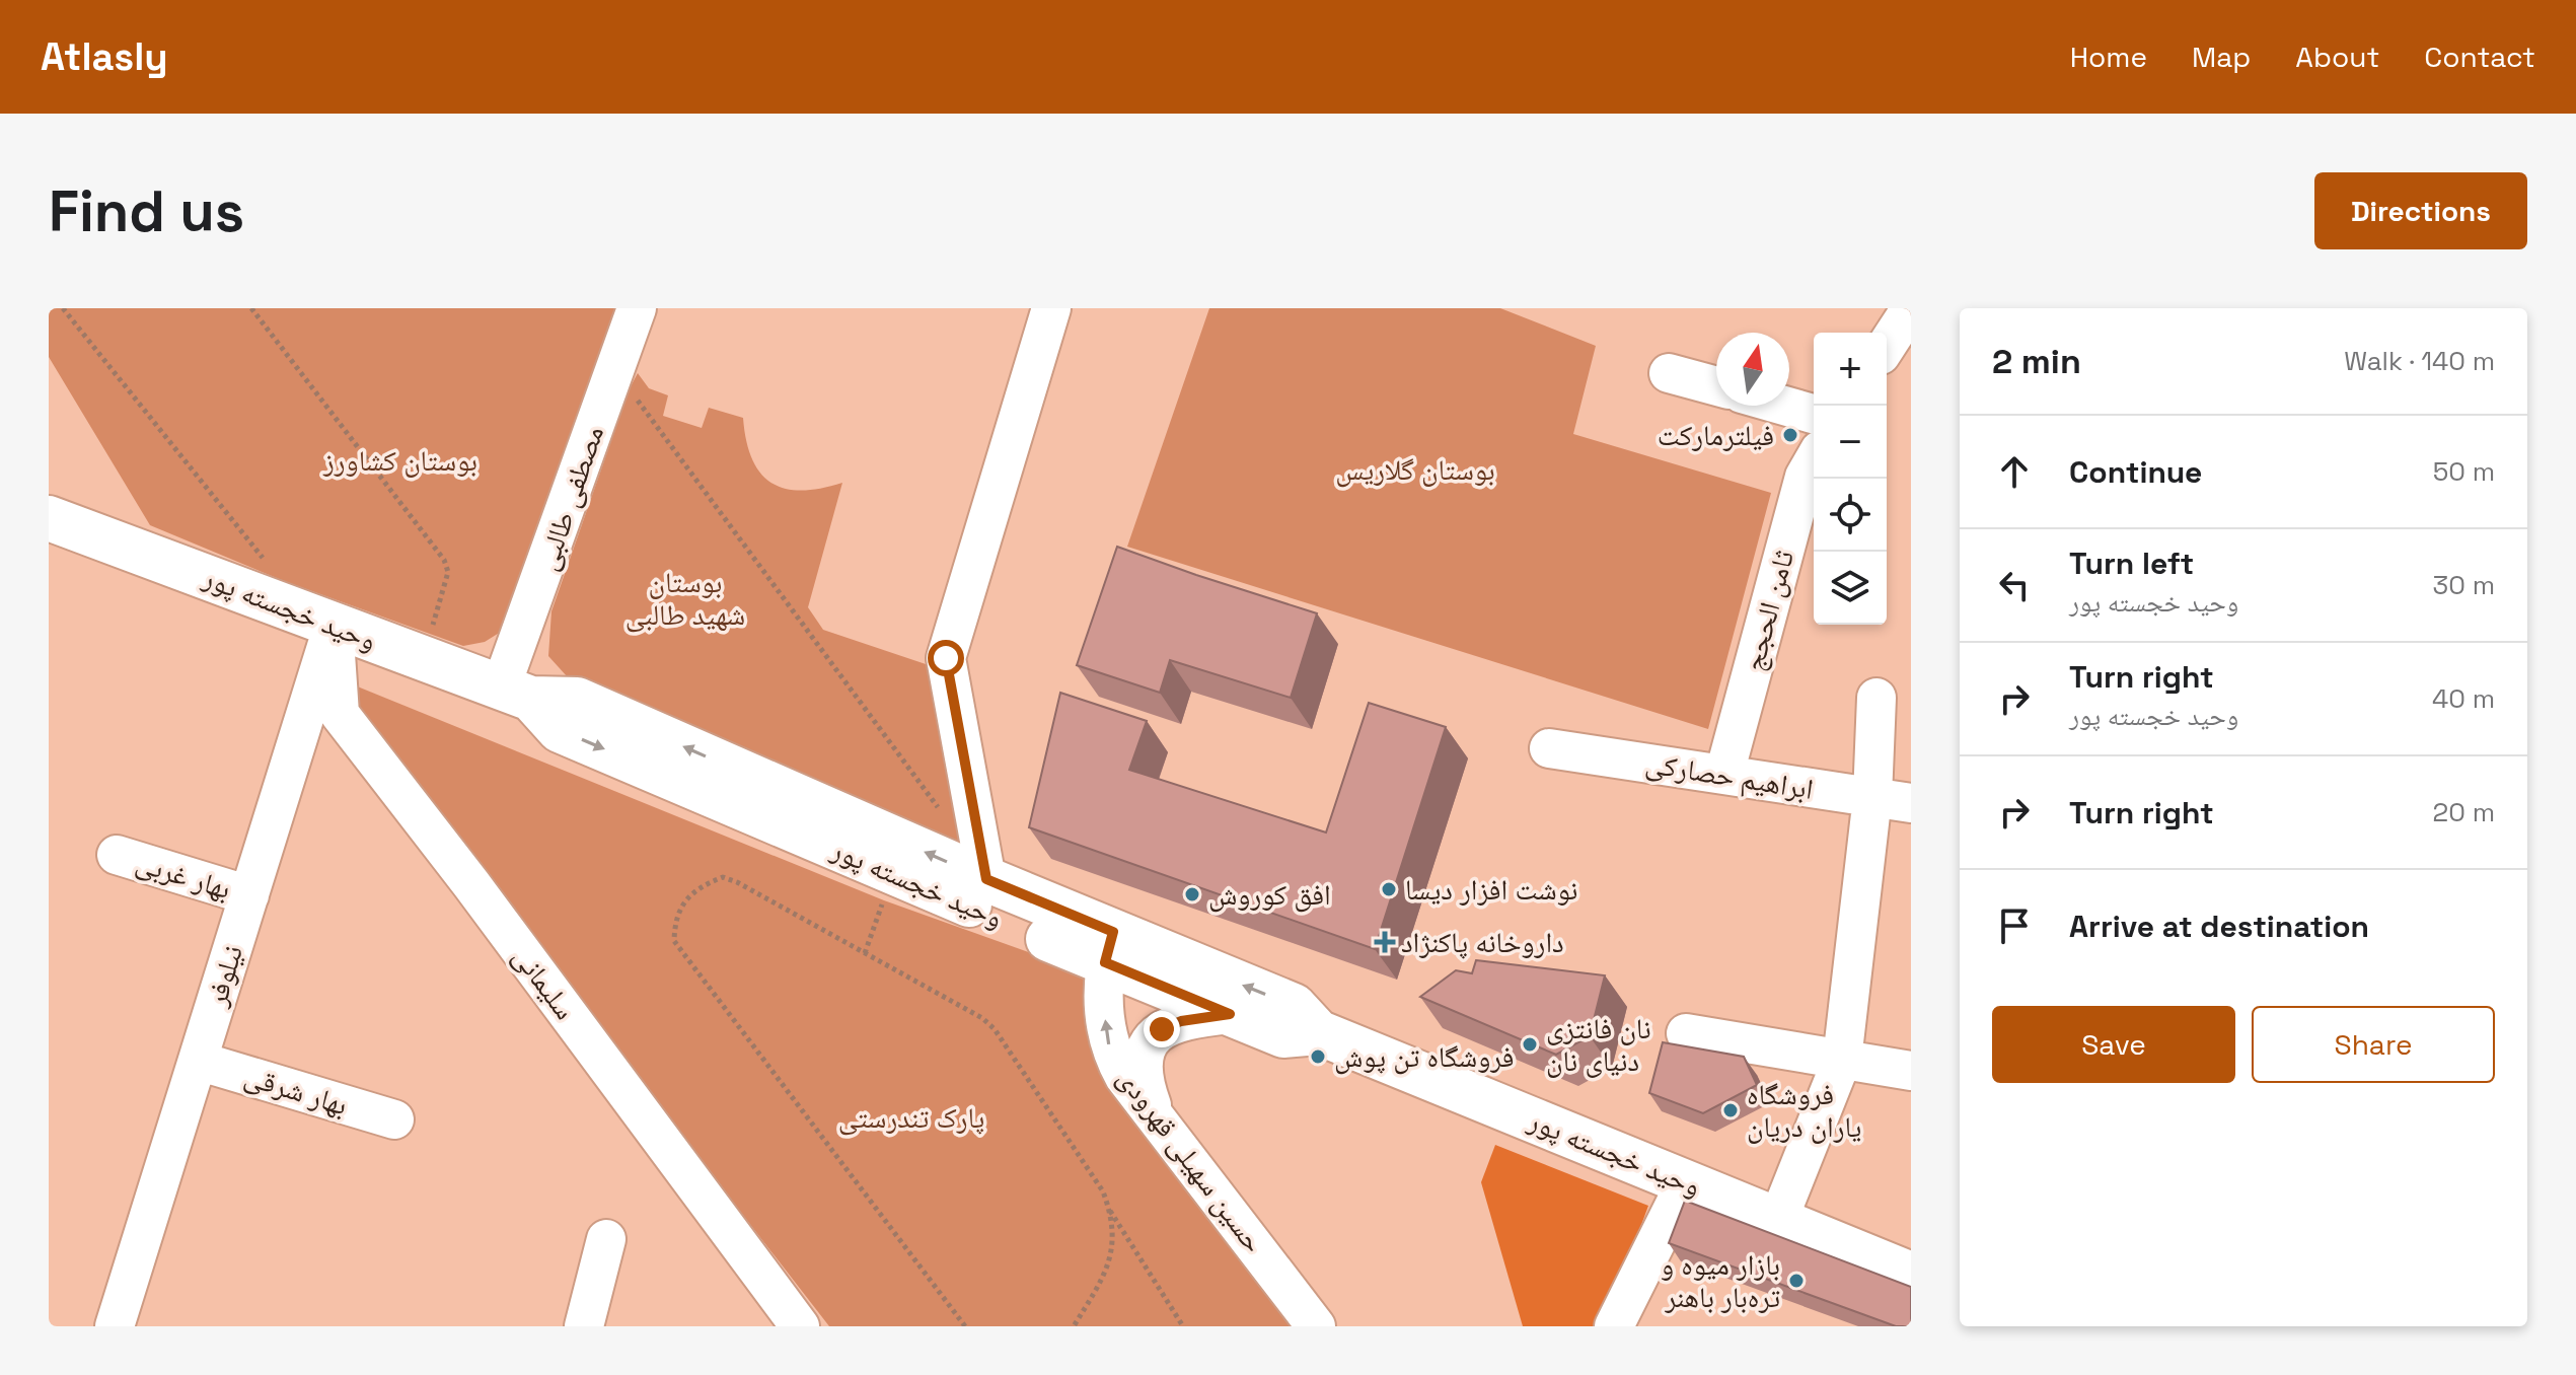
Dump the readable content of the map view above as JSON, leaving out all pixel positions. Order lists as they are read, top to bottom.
{
  "streets": {
    "main road": ["وحید خجسته پور"],
    "street": [
      "مصطفی طالبی",
      "ثامن الحجج",
      "ابراهیم حصارکی",
      "بهار غربی",
      "نیلوفر",
      "سلیمانی",
      "بهار شرقی",
      "حسین سهیلی قهرودی"
    ]
  },
  "crossings": [
    ["مصطفی طالبی", "وحید خجسته پور"],
    ["وحید خجسته پور", "نیلوفر"],
    ["وحید خجسته پور", "سلیمانی"],
    ["وحید خجسته پور", "حسین سهیلی قهرودی"],
    ["ثامن الحجج", "ابراهیم حصارکی"],
    ["بهار غربی", "نیلوفر"],
    ["نیلوفر", "سلیمانی"],
    ["نیلوفر", "بهار شرقی"]
  ],
  "one_way": ["حسین سهیلی قهرودی"],
  "parks": [
    "بوستان کشاورز",
    "بوستان گلاریس",
    "بوستان شهید طالبی",
    "پارک تندرستی"
  ],
  "places": {
    "other": [
      "فیلترمارکت",
      "نوشت افزار دیسا",
      "افق کوروش",
      "نان فانتزی دنیای نان",
      "فروشگاه تن پوش",
      "فروشگاه یاران دریان",
      "بازار میوه و تره‌بار باهنر"
    ],
    "health": ["داروخانه پاکنژاد"]
  },
  "north": "top",
  "page": {
    "header": "Atlasly",
    "nav": [
      "Home",
      "Map",
      "About",
      "Contact"
    ],
    "buttons": [
      "Directions",
      ["Save", "Share"]
    ],
    "title": "Find us",
    "heading": ["2 min", "Walk · 140 m"],
    "map_buttons": ["+", "−"],
    "list": [
      ["Continue", "50 m"],
      ["Turn left", "وحید خجسته پور", "30 m"],
      ["Turn right", "وحید خجسته پور", "40 m"],
      ["Turn right", "20 m"],
      "Arrive at destination"
    ]
  }
}
